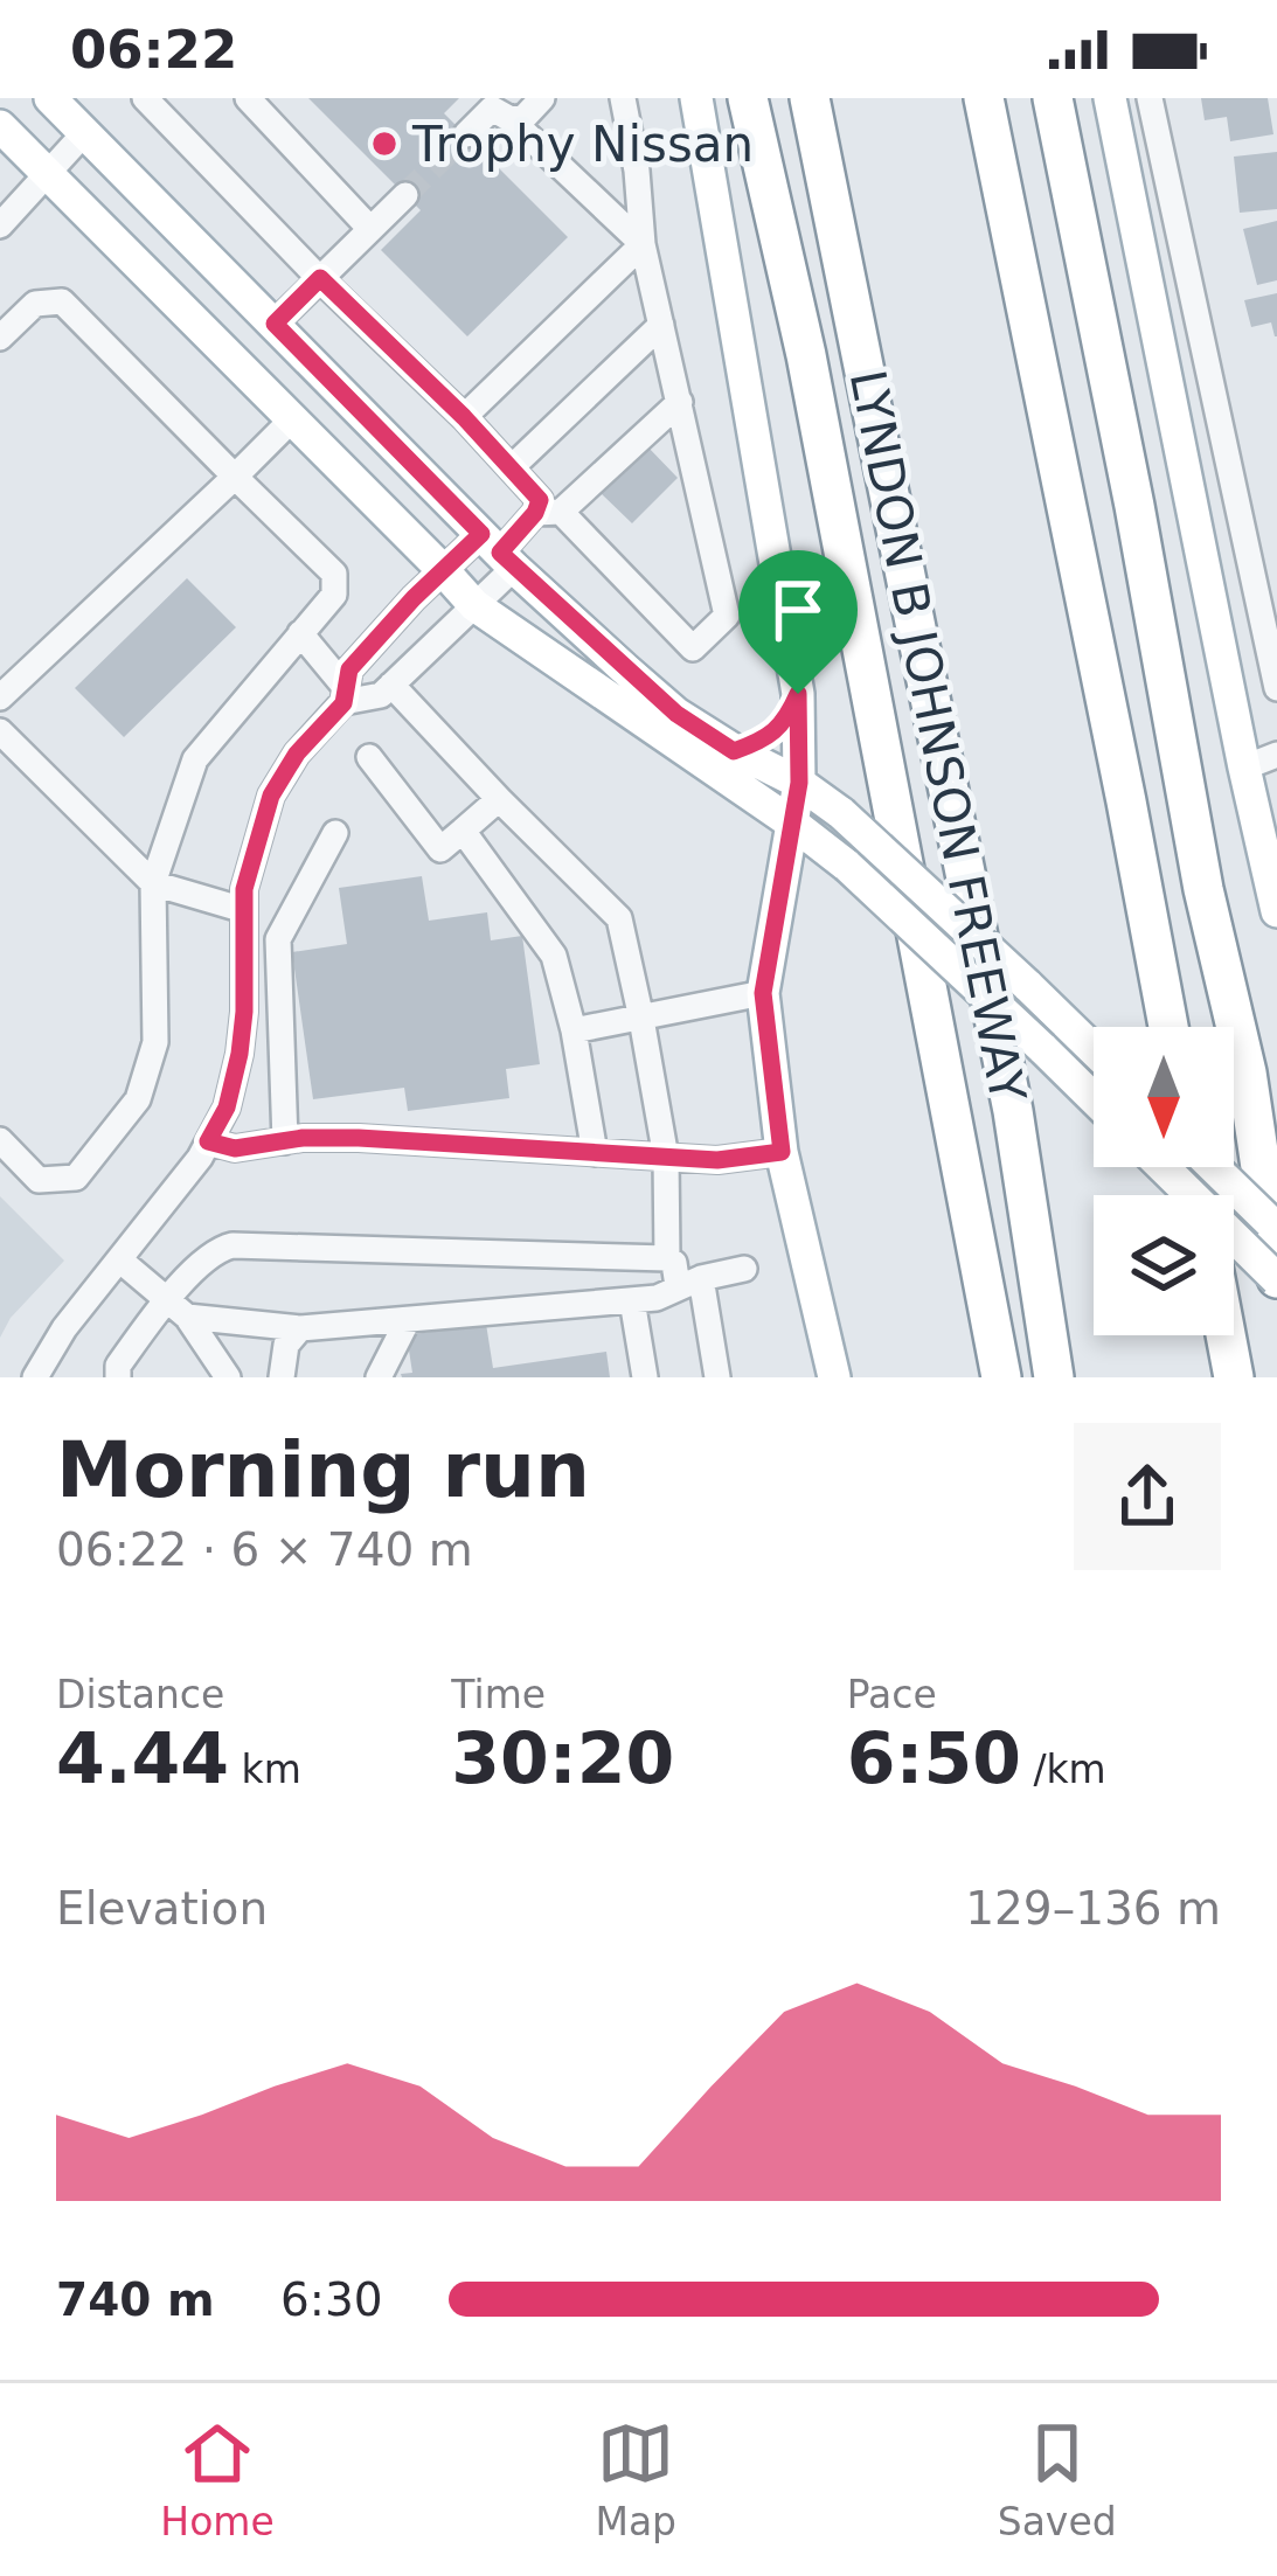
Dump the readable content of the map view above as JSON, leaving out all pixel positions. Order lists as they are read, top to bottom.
{
  "streets": {
    "highway": ["LYNDON B JOHNSON FREEWAY"]
  },
  "places": ["Trophy Nissan"],
  "north": "bottom",
  "page": {
    "status": "06:22",
    "heading": ["Morning run", "06:22 · 6 × 740 m"],
    "stats": [
      ["Distance", "4.44 km"],
      ["Time", "30:20"],
      ["Pace", "6:50 /km"]
    ],
    "chart": ["Elevation", "129–136 m"],
    "list": [
      {
        "name": "740 m",
        "note": "6:30"
      }
    ],
    "tabs": ["Home", "Map", "Saved"]
  }
}
